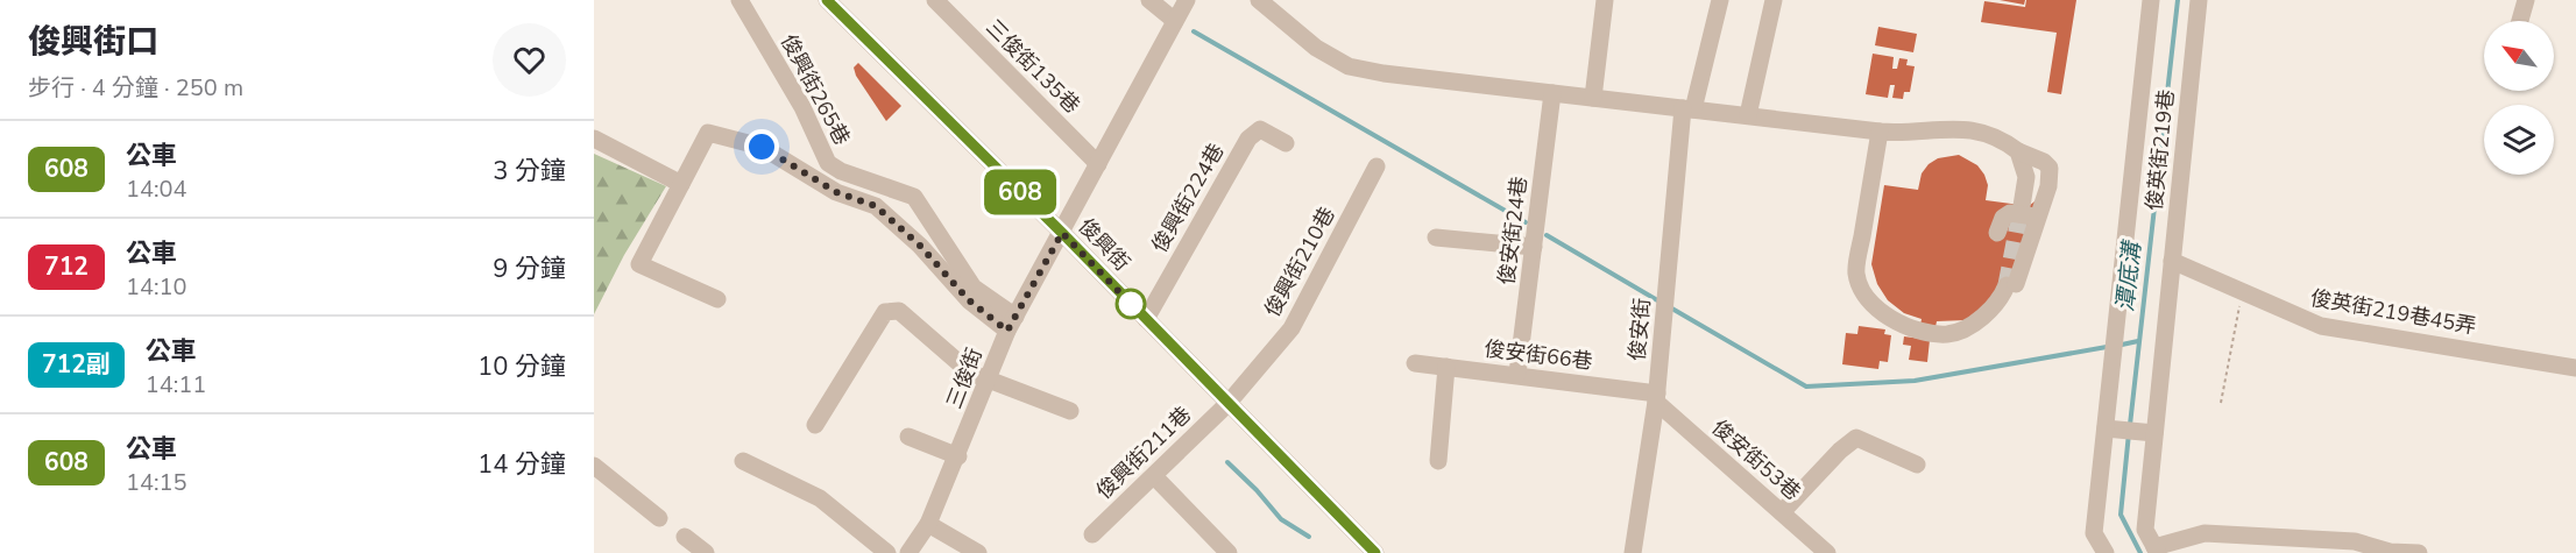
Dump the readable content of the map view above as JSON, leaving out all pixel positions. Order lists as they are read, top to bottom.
{
  "streets": {
    "street": [
      "三俊街135巷",
      "俊興街265巷",
      "俊英街219巷",
      "俊興街224巷",
      "俊安街24巷",
      "俊興街",
      "俊興街210巷",
      "俊英街219巷45弄",
      "俊安街",
      "俊安街66巷",
      "三俊街",
      "俊興街211巷",
      "俊安街53巷"
    ]
  },
  "crossings": [
    ["三俊街135巷", "三俊街"],
    ["俊興街265巷", "三俊街"],
    ["俊英街219巷", "俊英街219巷45弄"],
    ["俊興街224巷", "俊興街"],
    ["俊安街24巷", "俊安街66巷"],
    ["俊興街", "俊興街210巷"],
    ["俊興街", "三俊街"],
    ["俊興街", "俊興街211巷"],
    ["俊興街210巷", "俊興街211巷"],
    ["俊安街", "俊安街66巷"],
    ["俊安街", "俊安街53巷"],
    ["俊安街66巷", "俊安街53巷"]
  ],
  "water": ["潭底溝"],
  "lines": ["bus line 608"],
  "north": "top left",
  "page": {
    "heading": ["俊興街口", "步行 · 4 分鐘 · 250 m"],
    "on_map": "608",
    "list": [
      {
        "mark": "608",
        "name": "公車",
        "note": "14:04",
        "value": "3 分鐘"
      },
      {
        "mark": "712",
        "name": "公車",
        "note": "14:10",
        "value": "9 分鐘"
      },
      {
        "mark": "712副",
        "name": "公車",
        "note": "14:11",
        "value": "10 分鐘"
      },
      {
        "mark": "608",
        "name": "公車",
        "note": "14:15",
        "value": "14 分鐘"
      }
    ]
  }
}
